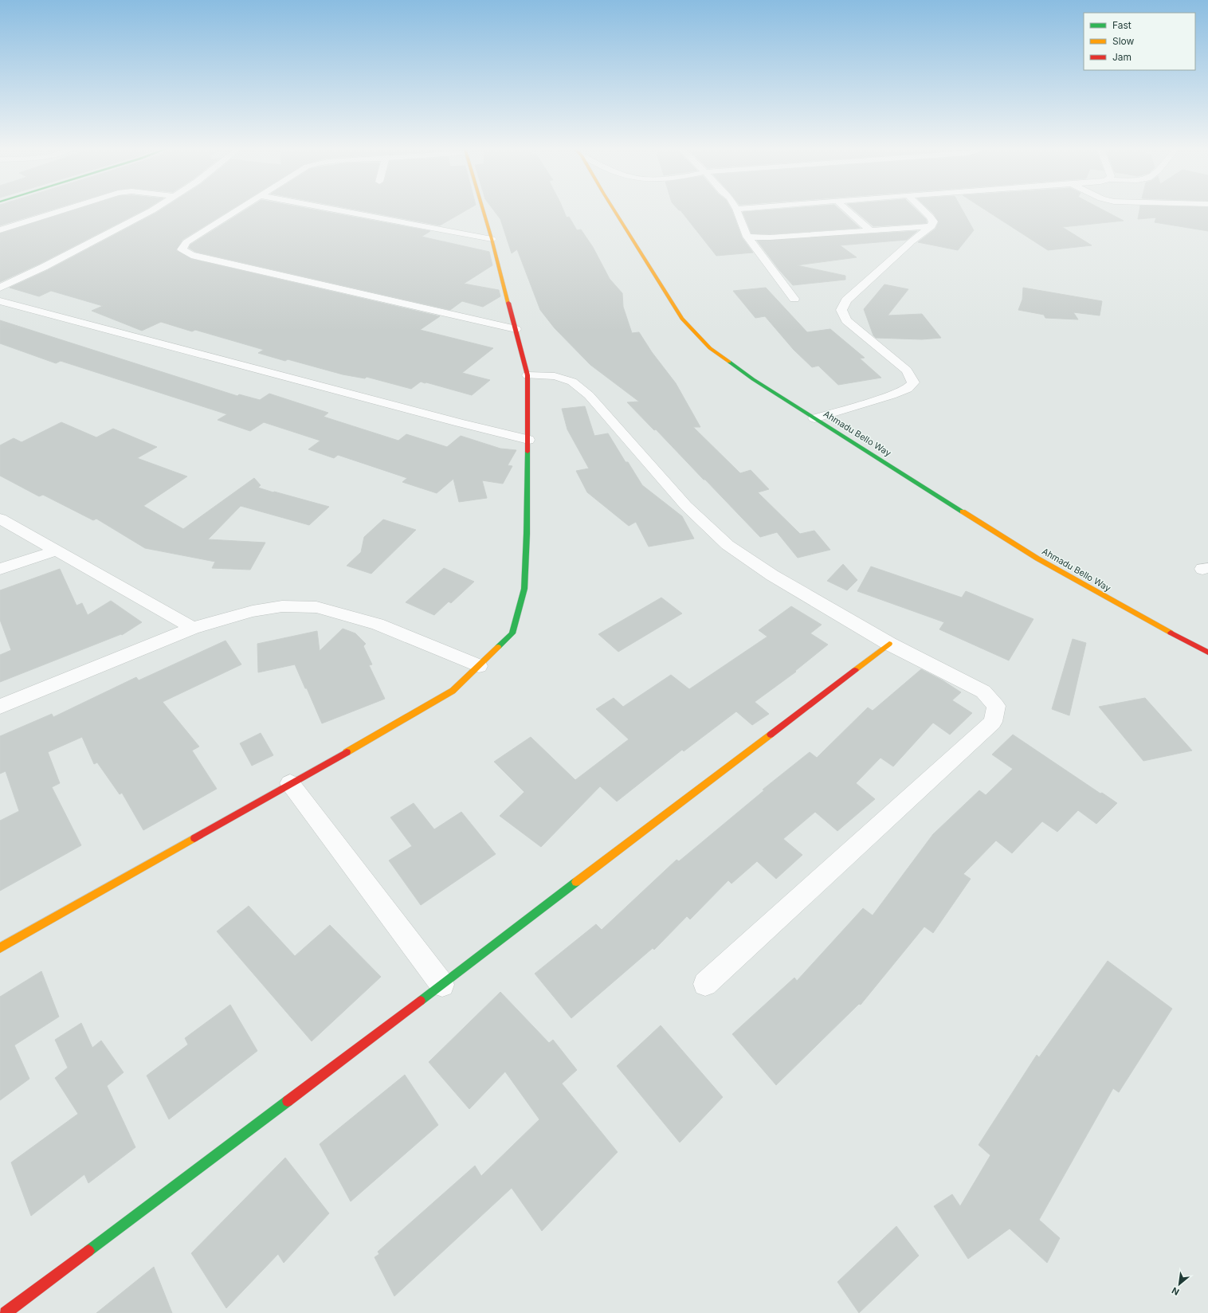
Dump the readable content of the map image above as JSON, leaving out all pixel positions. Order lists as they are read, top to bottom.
{
  "streets": {
    "street": ["Ahmadu Bello Way"]
  },
  "legend": ["Fast", "Slow", "Jam"],
  "north": "bottom left"
}
